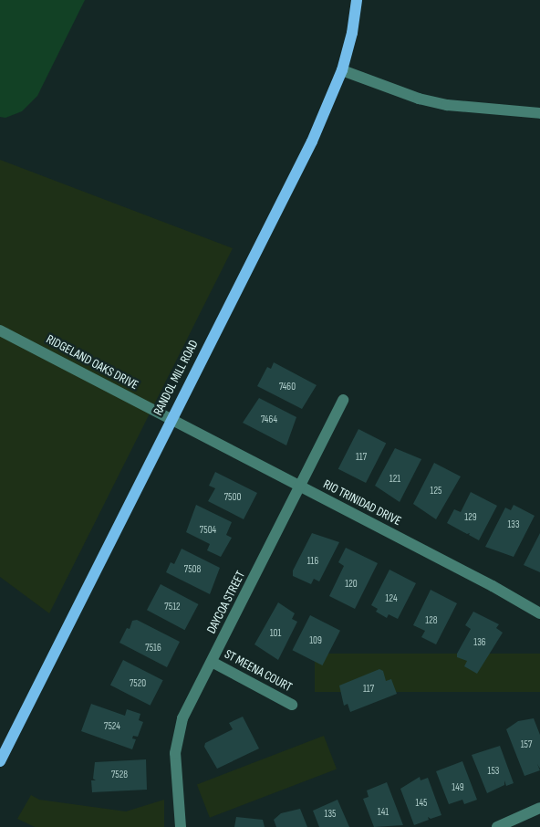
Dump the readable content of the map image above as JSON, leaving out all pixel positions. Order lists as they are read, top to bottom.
{
  "streets": {
    "main road": ["RANDOL MILL ROAD"],
    "street": [
      "RIDGELAND OAKS DRIVE",
      "RIO TRINIDAD DRIVE",
      "DAYCOA STREET",
      "ST MEENA COURT"
    ]
  },
  "crossings": [
    ["RIDGELAND OAKS DRIVE", "RANDOL MILL ROAD"],
    ["RIDGELAND OAKS DRIVE", "RIO TRINIDAD DRIVE"],
    ["RANDOL MILL ROAD", "RIO TRINIDAD DRIVE"],
    ["RIO TRINIDAD DRIVE", "DAYCOA STREET"],
    ["DAYCOA STREET", "ST MEENA COURT"]
  ],
  "house_numbers": [
    "7460",
    "7464",
    "117",
    "121",
    "125",
    "7500",
    "129",
    "133",
    "7504",
    "116",
    "7508",
    "120",
    "124",
    "7512",
    "128",
    "101",
    "109",
    "136",
    "7516",
    "7520",
    "117",
    "7524",
    "157",
    "153",
    "7528",
    "149",
    "145",
    "141",
    "135"
  ]
}
